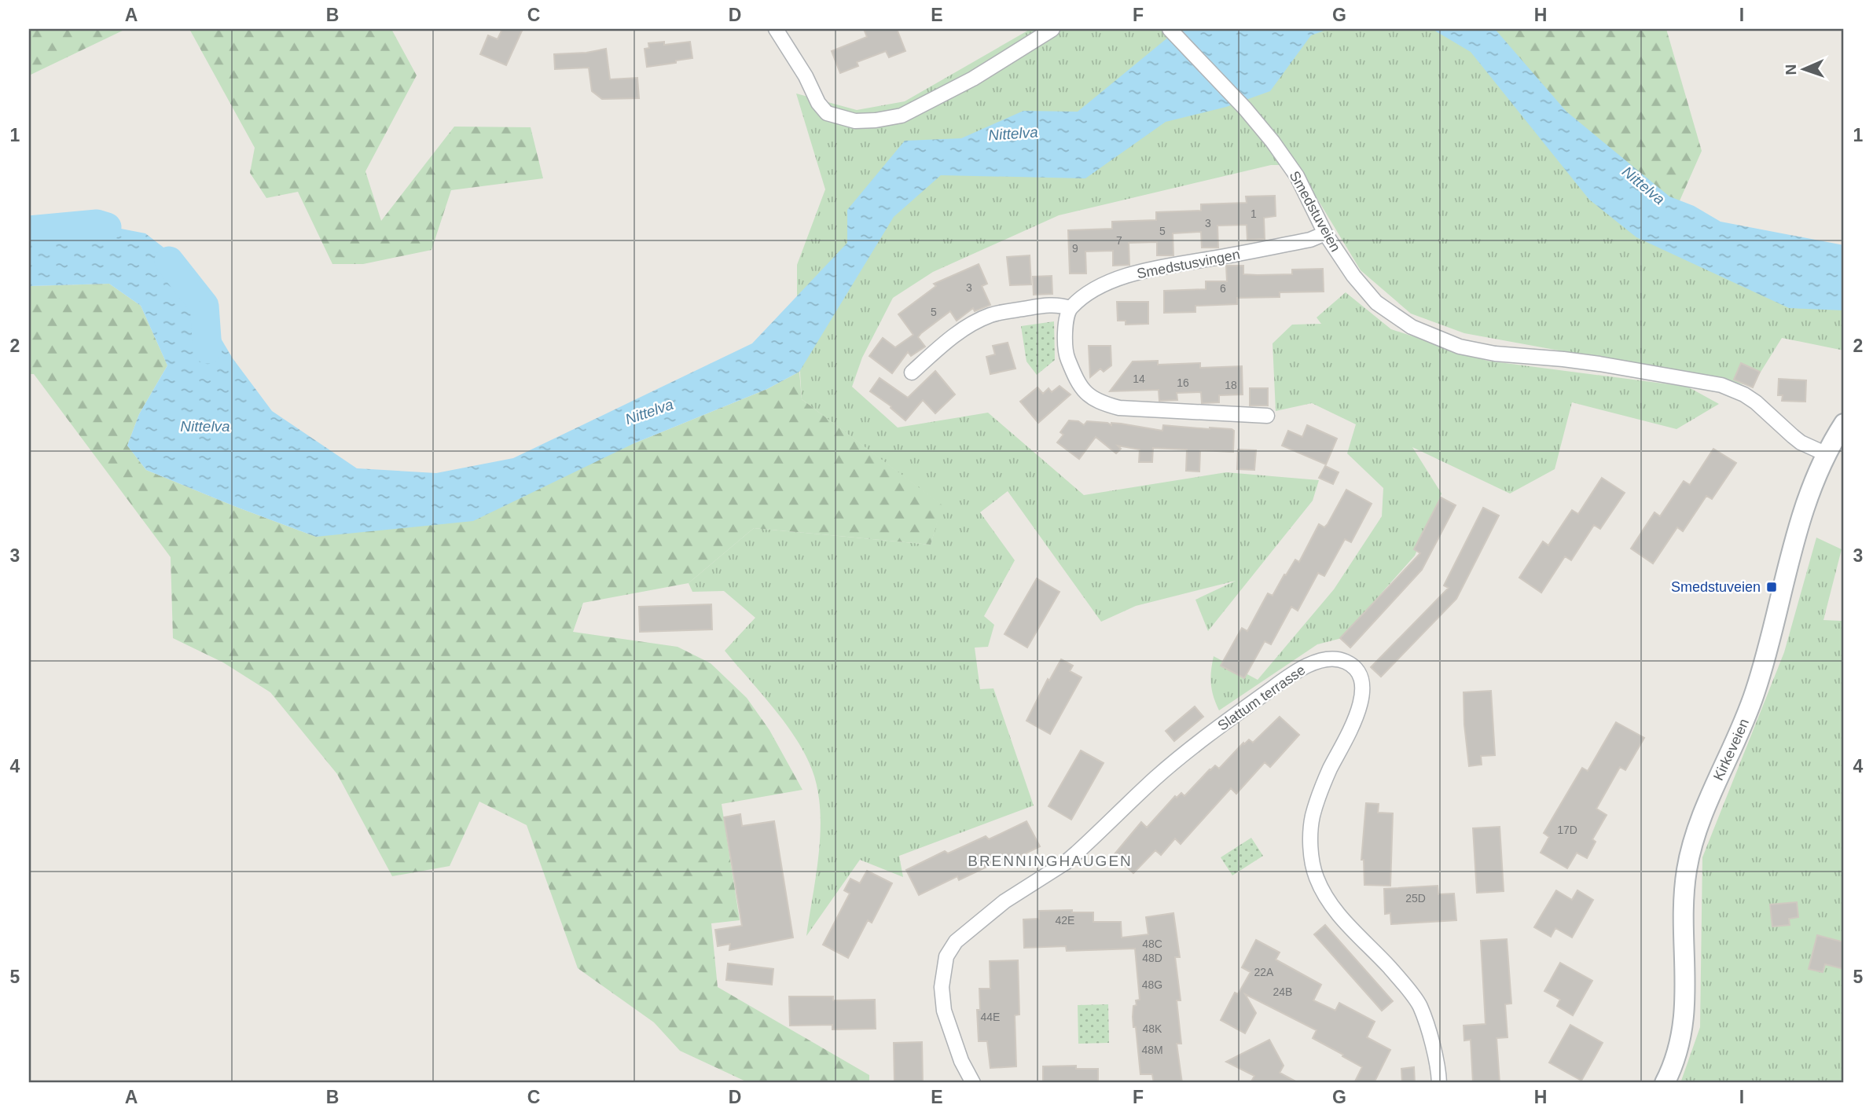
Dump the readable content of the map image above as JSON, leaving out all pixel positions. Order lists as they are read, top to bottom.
{
  "streets": {
    "main road": ["Kirkeveien"],
    "street": ["Smedstuveien", "Smedstusvingen", "Slattum terrasse"]
  },
  "crossings": [
    ["Smedstuveien", "Smedstusvingen"],
    ["Smedstuveien", "Kirkeveien"]
  ],
  "districts": ["BRENNINGHAUGEN"],
  "water": ["Nittelva"],
  "places": {
    "transit": ["Smedstuveien"]
  },
  "house_numbers": [
    "1",
    "3",
    "5",
    "7",
    "9",
    "3",
    "6",
    "5",
    "14",
    "16",
    "18",
    "17D",
    "25D",
    "42E",
    "48C",
    "48D",
    "22A",
    "48G",
    "24B",
    "44E",
    "48K",
    "48M"
  ],
  "north": "left",
  "grid": {
    "columns": [
      "A",
      "B",
      "C",
      "D",
      "E",
      "F",
      "G",
      "H",
      "I"
    ],
    "rows": [
      "1",
      "2",
      "3",
      "4",
      "5"
    ]
  }
}
